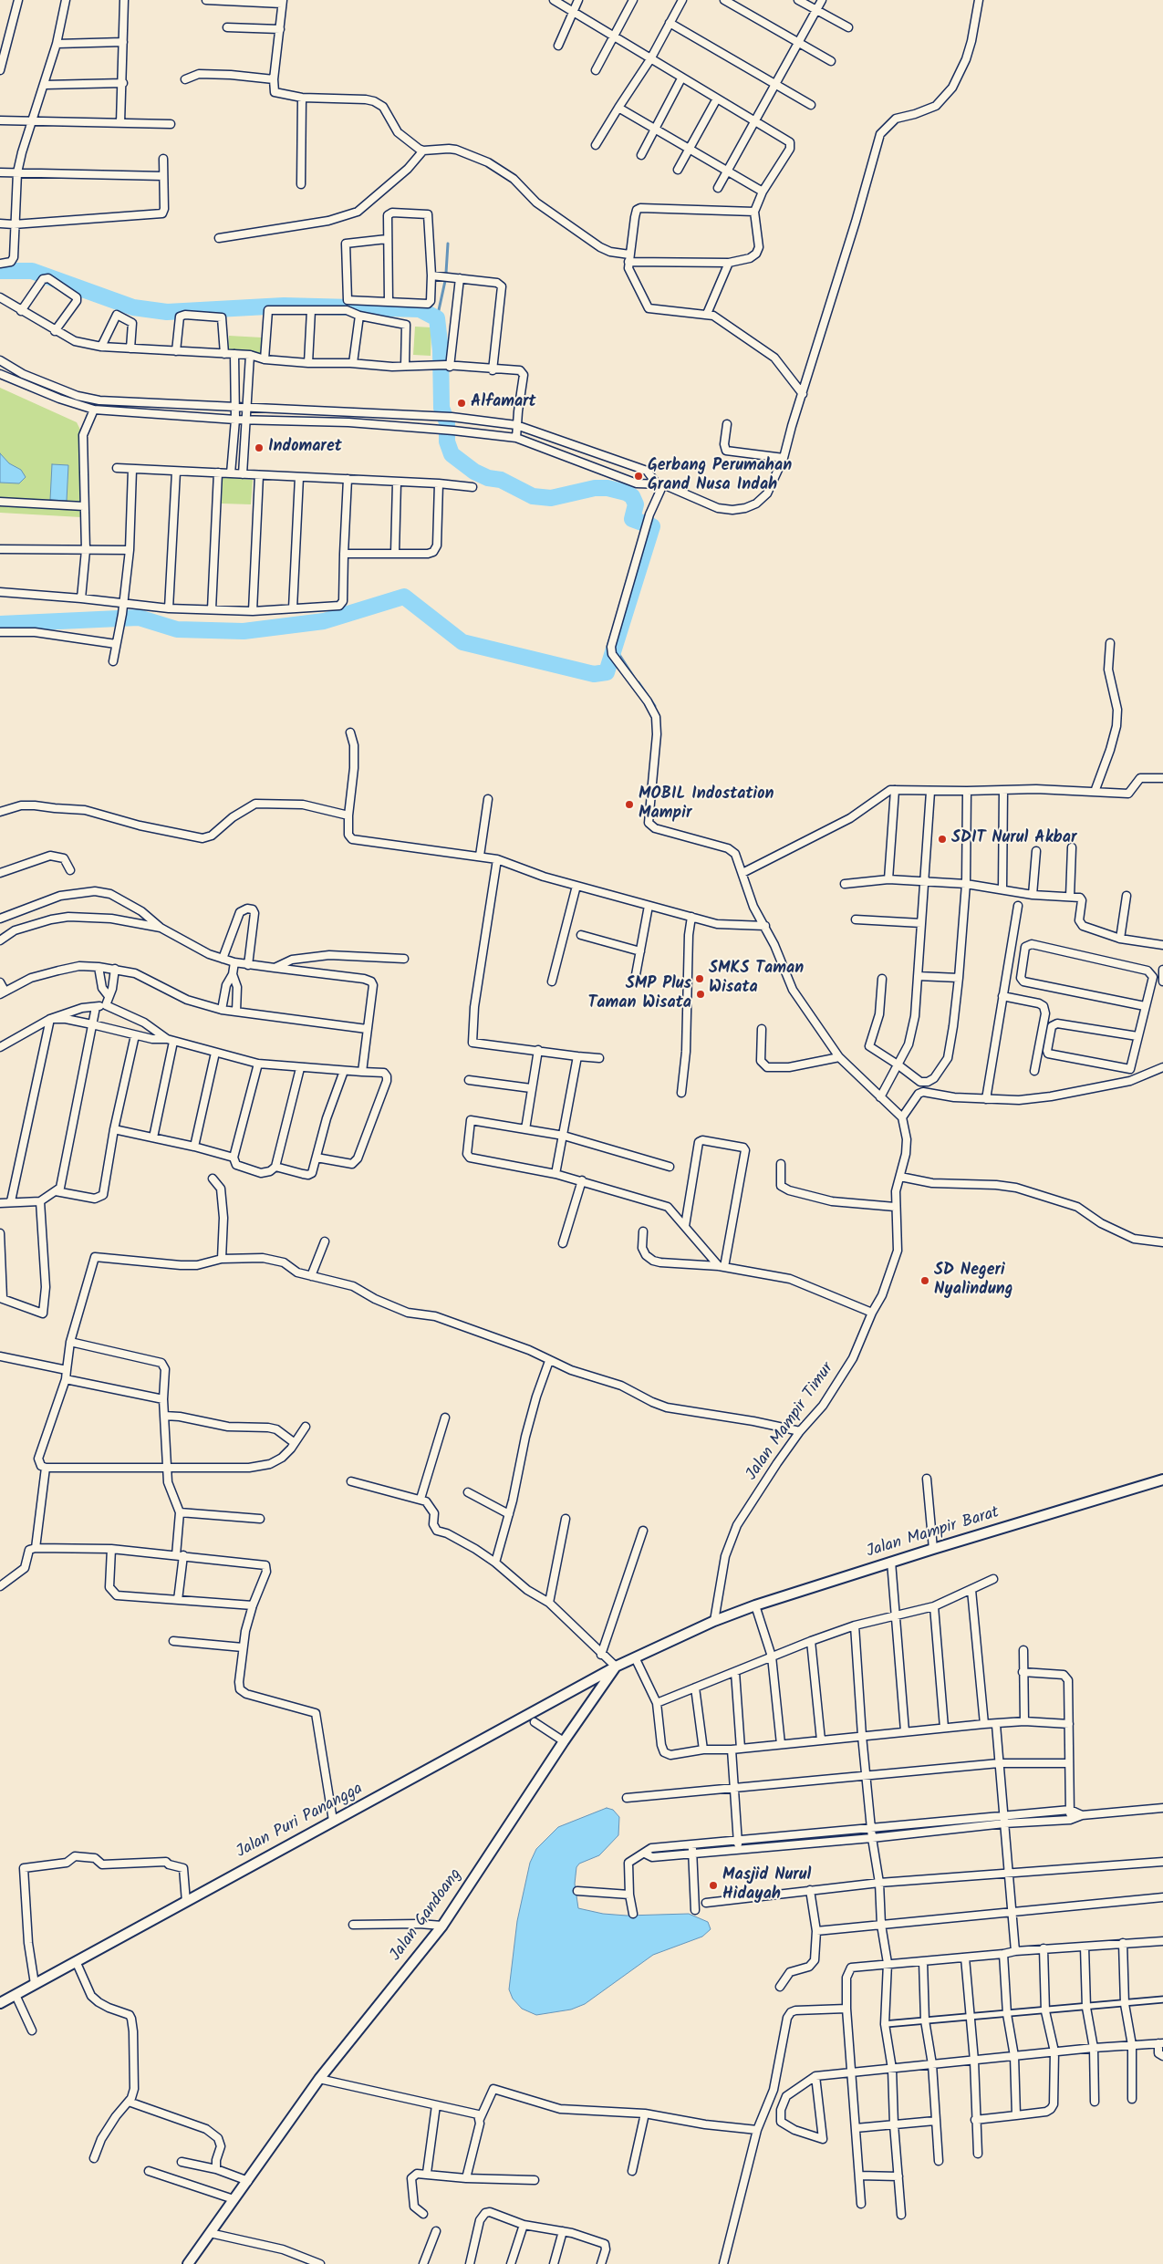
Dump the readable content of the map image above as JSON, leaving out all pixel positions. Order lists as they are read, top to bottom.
{
  "streets": {
    "street": [
      "Jalan Mampir Timur",
      "Jalan Mampir Barat",
      "Jalan Puri Panangga",
      "Jalan Gandoang"
    ]
  },
  "crossings": [
    ["Jalan Mampir Timur", "Jalan Mampir Barat"],
    ["Jalan Mampir Timur", "Jalan Gandoang"],
    ["Jalan Mampir Barat", "Jalan Gandoang"],
    ["Jalan Puri Panangga", "Jalan Gandoang"]
  ],
  "places": [
    "Alfamart",
    "Indomaret",
    "Gerbang Perumahan Grand Nusa Indah",
    "MOBIL Indostation Mampir",
    "SDIT Nurul Akbar",
    "SMKS Taman Wisata",
    "SMP Plus Taman Wisata",
    "SD Negeri Nyalindung",
    "Masjid Nurul Hidayah"
  ]
}
